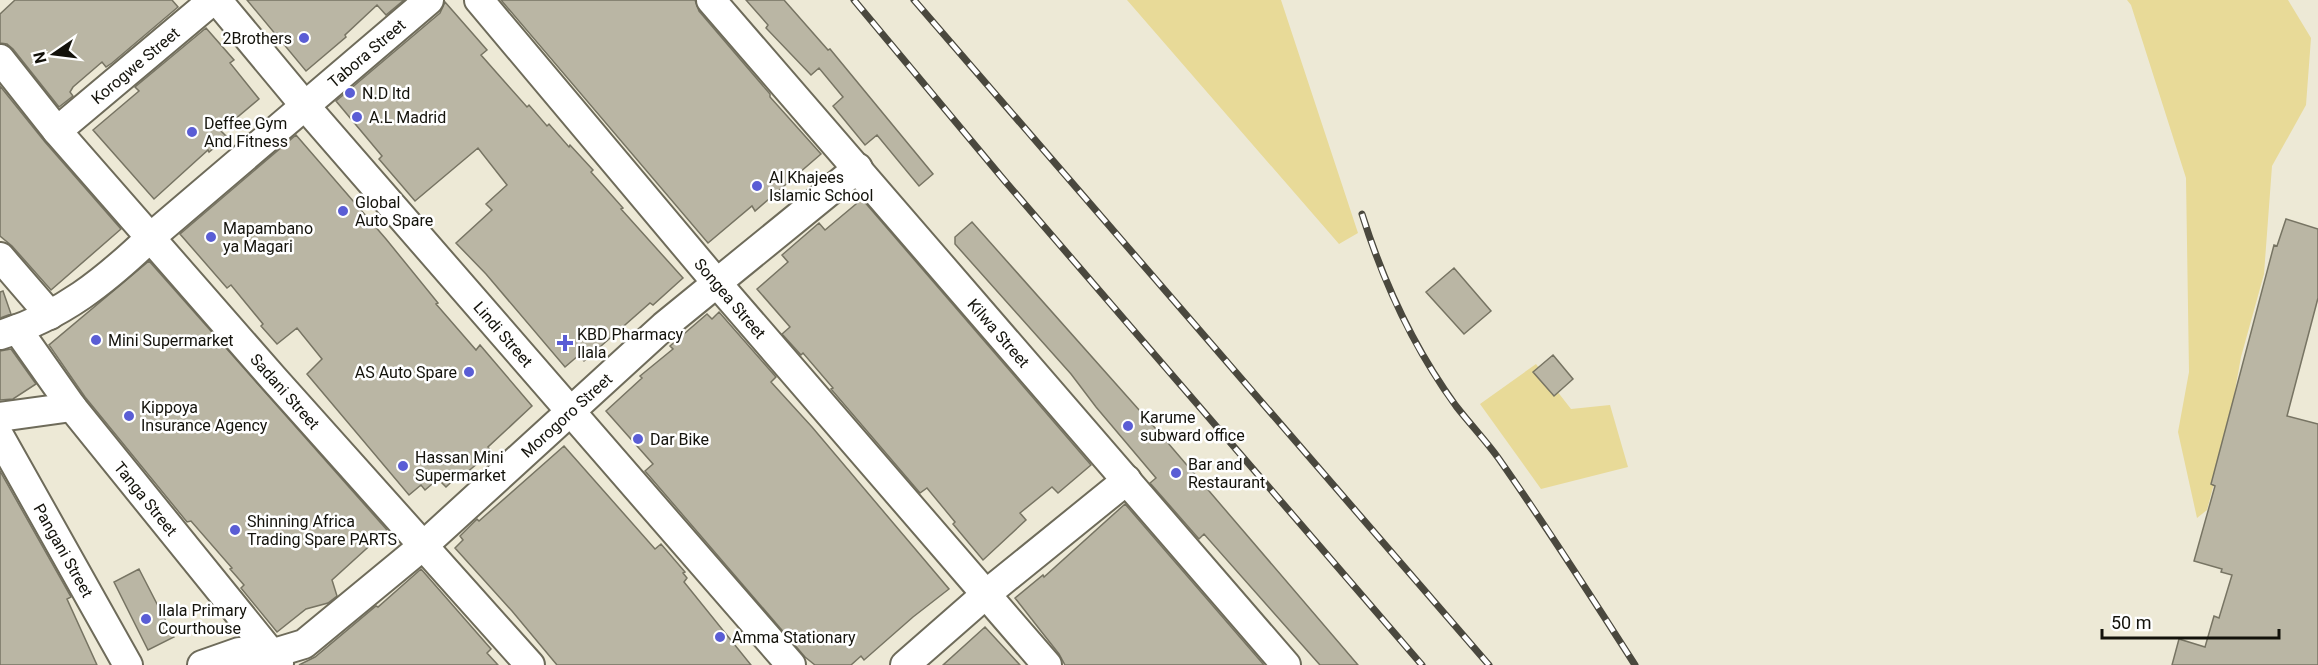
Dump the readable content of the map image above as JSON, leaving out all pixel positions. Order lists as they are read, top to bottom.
{
  "streets": {
    "street": [
      "Tabora Street",
      "Korogwe Street",
      "Songea Street",
      "Kilwa Street",
      "Lindi Street",
      "Sadani Street",
      "Morogoro Street",
      "Tanga Street",
      "Pangani Street"
    ]
  },
  "crossings": [
    ["Tabora Street", "Lindi Street"],
    ["Tabora Street", "Sadani Street"],
    ["Tabora Street", "Tanga Street"],
    ["Korogwe Street", "Lindi Street"],
    ["Korogwe Street", "Sadani Street"],
    ["Songea Street", "Morogoro Street"],
    ["Kilwa Street", "Morogoro Street"],
    ["Lindi Street", "Morogoro Street"],
    ["Sadani Street", "Morogoro Street"],
    ["Morogoro Street", "Tanga Street"]
  ],
  "places": {
    "other": [
      "2Brothers",
      "N.D ltd",
      "A.L Madrid",
      "Deffee Gym And Fitness",
      "Al Khajees Islamic School",
      "Global Auto Spare",
      "Mapambano ya Magari",
      "Mini Supermarket",
      "AS Auto Spare",
      "Kippoya Insurance Agency",
      "Karume subward office",
      "Dar Bike",
      "Hassan Mini Supermarket",
      "Bar and Restaurant",
      "Shinning Africa Trading Spare PARTS",
      "Ilala Primary Courthouse",
      "Amma Stationary"
    ],
    "health": ["KBD Pharmacy Ilala"]
  },
  "scale_bar": "50 m",
  "north": "left"
}
